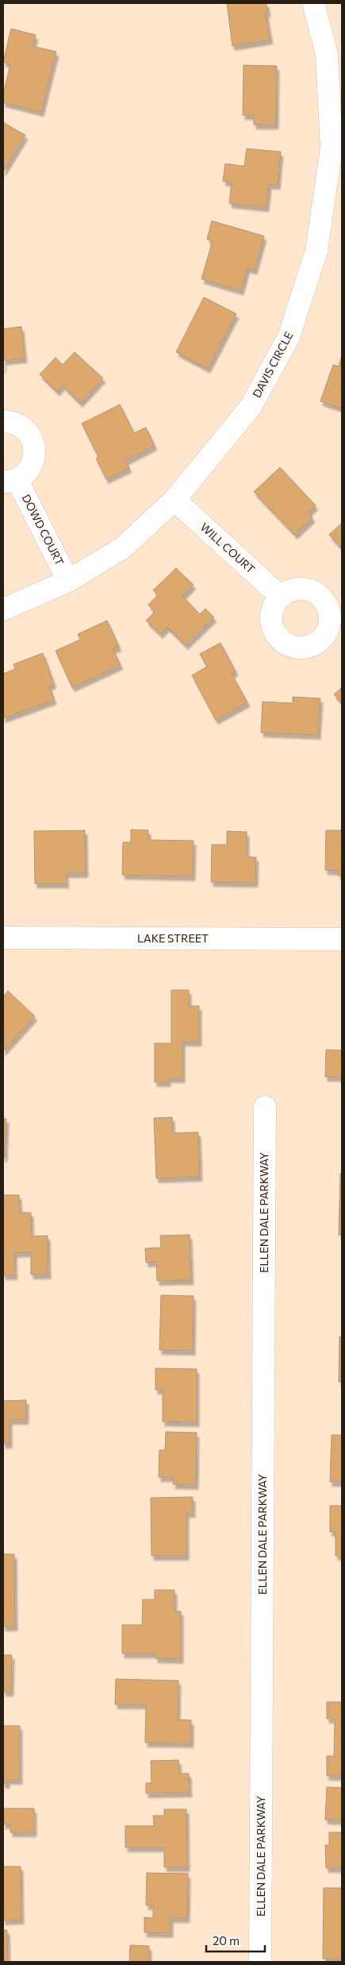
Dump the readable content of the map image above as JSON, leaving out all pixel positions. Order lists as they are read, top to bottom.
{
  "streets": {
    "street": [
      "DAVIS CIRCLE",
      "DOWD COURT",
      "WILL COURT",
      "LAKE STREET",
      "ELLEN DALE PARKWAY"
    ]
  },
  "crossings": [
    ["DAVIS CIRCLE", "DOWD COURT"],
    ["DAVIS CIRCLE", "WILL COURT"]
  ],
  "scale_bar": "20 m"
}
